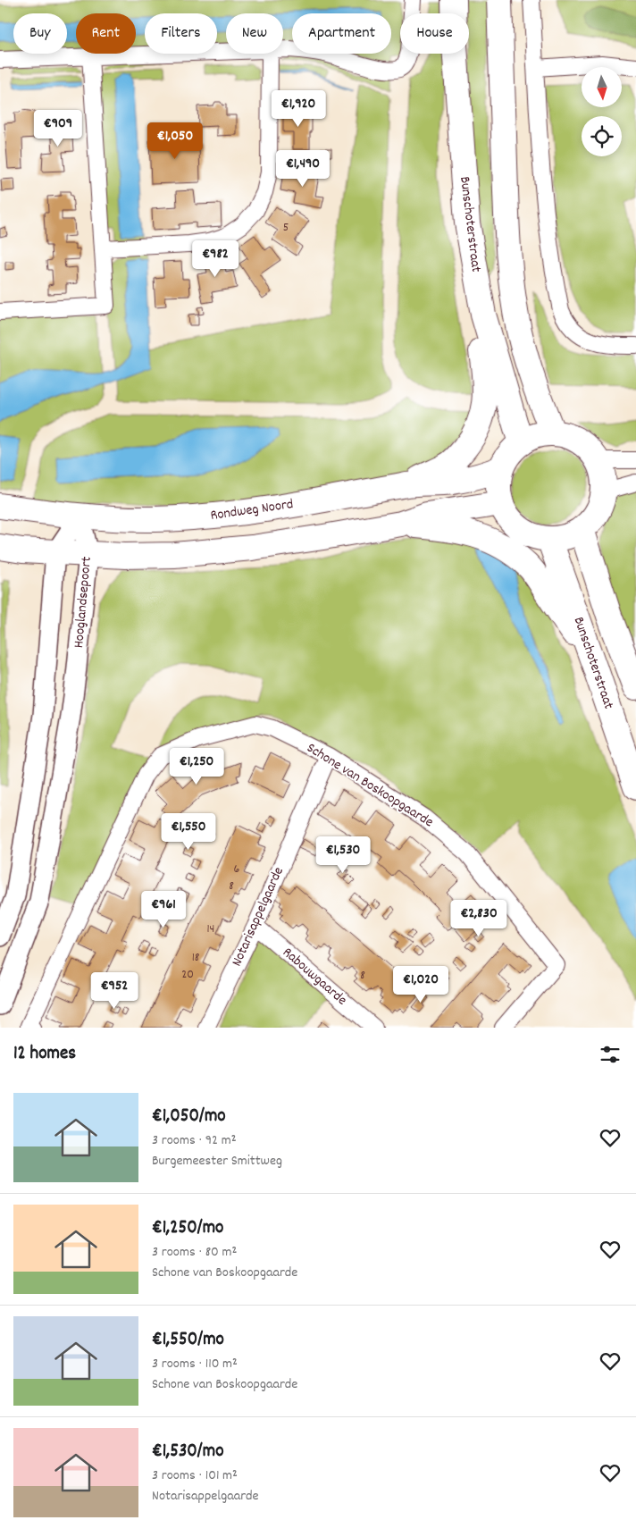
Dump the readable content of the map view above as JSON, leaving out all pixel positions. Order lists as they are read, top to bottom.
{
  "streets": {
    "main road": ["Bunschoterstraat", "Rondweg Noord"],
    "street": [
      "Hooglandsepoort",
      "Schone van Boskoopgaarde",
      "Notarisappelgaarde",
      "Rabouwgaarde"
    ]
  },
  "crossings": [
    ["Bunschoterstraat", "Rondweg Noord"],
    ["Rondweg Noord", "Hooglandsepoort"],
    ["Schone van Boskoopgaarde", "Notarisappelgaarde"],
    ["Notarisappelgaarde", "Rabouwgaarde"]
  ],
  "house_numbers": [
    "5",
    "6",
    "8",
    "14",
    "18",
    "20",
    "8"
  ],
  "north": "bottom",
  "page": {
    "chip": [
      "Buy",
      "Rent",
      "Filters",
      "New",
      "Apartment",
      "House"
    ],
    "price": [
      "€1,920",
      "€909",
      "€1,050",
      "€1,490",
      "€982",
      "€1,250",
      "€1,550",
      "€1,530",
      "€961",
      "€2,830",
      "€1,020",
      "€952"
    ],
    "heading": "12 homes",
    "list": [
      {
        "name": "€1,050/mo",
        "note": "3 rooms · 92 m² · Burgemeester Smittweg"
      },
      {
        "name": "€1,250/mo",
        "note": "3 rooms · 80 m² · Schone van Boskoopgaarde"
      },
      {
        "name": "€1,550/mo",
        "note": "3 rooms · 110 m² · Schone van Boskoopgaarde"
      },
      {
        "name": "€1,530/mo",
        "note": "3 rooms · 101 m² · Notarisappelgaarde"
      }
    ]
  }
}
